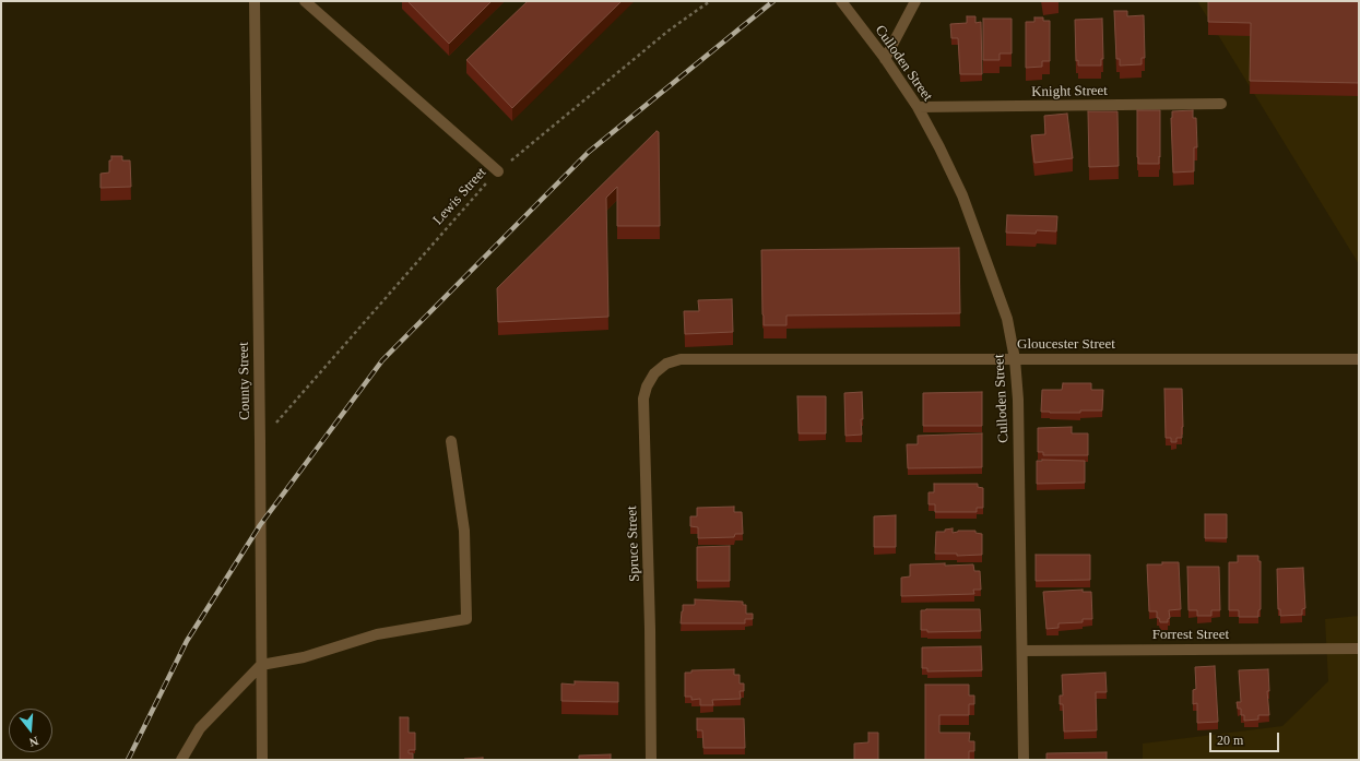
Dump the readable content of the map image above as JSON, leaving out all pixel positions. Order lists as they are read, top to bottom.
{
  "streets": {
    "street": [
      "Culloden Street",
      "Knight Street",
      "Gloucester Street",
      "County Street",
      "Spruce Street",
      "Forrest Street"
    ],
    "path": ["Lewis Street"]
  },
  "crossings": [
    ["Culloden Street", "Knight Street"],
    ["Culloden Street", "Gloucester Street"],
    ["Culloden Street", "Forrest Street"],
    ["Lewis Street", "County Street"],
    ["Gloucester Street", "Spruce Street"]
  ],
  "scale_bar": "20 m",
  "north": "bottom"
}
